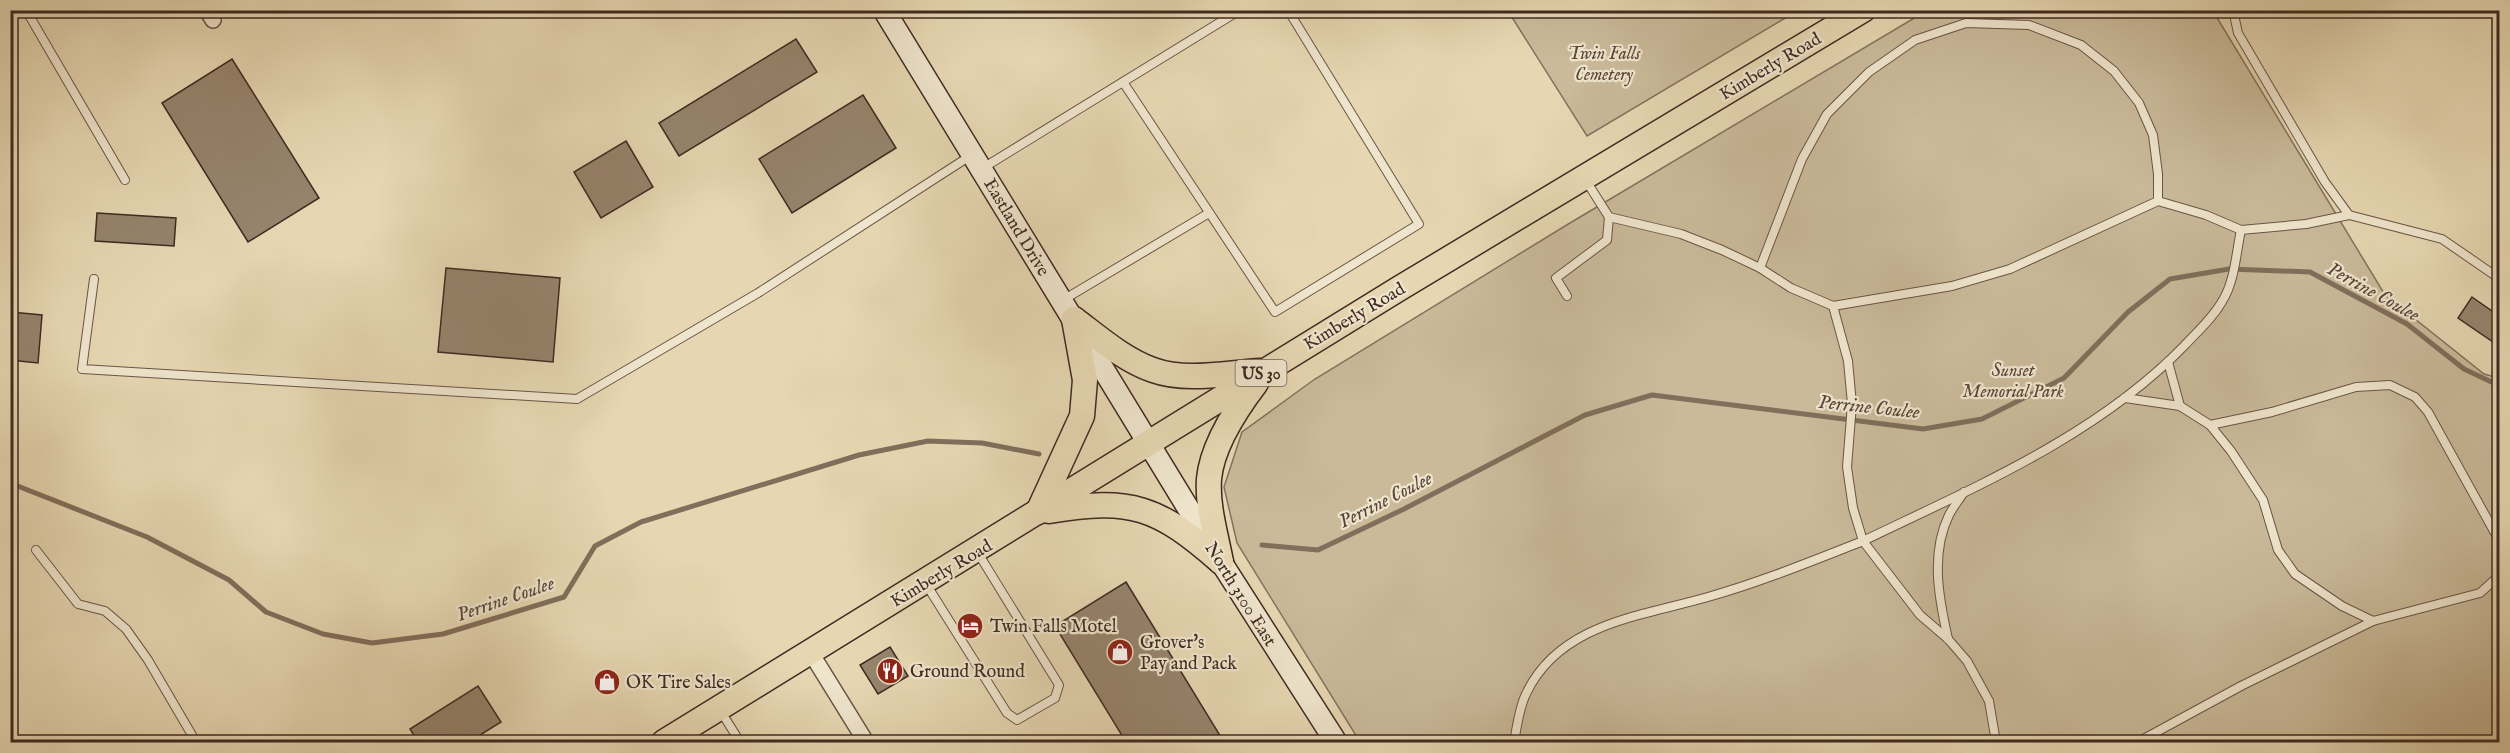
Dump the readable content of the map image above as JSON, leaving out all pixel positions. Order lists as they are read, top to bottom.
{
  "streets": {
    "main road": [
      "Kimberly Road",
      "Eastland Drive",
      "US 30",
      "North 3100 East"
    ]
  },
  "crossings": [
    ["Kimberly Road", "Eastland Drive"],
    ["Kimberly Road", "North 3100 East"],
    ["Eastland Drive", "North 3100 East"]
  ],
  "water": ["Perrine Coulee"],
  "parks": ["Twin Falls Cemetery", "Sunset Memorial Park"],
  "places": {
    "hotel": ["Twin Falls Motel"],
    "shop": ["Grover's Pay and Pack", "OK Tire Sales"],
    "restaurant": ["Ground Round"]
  }
}
